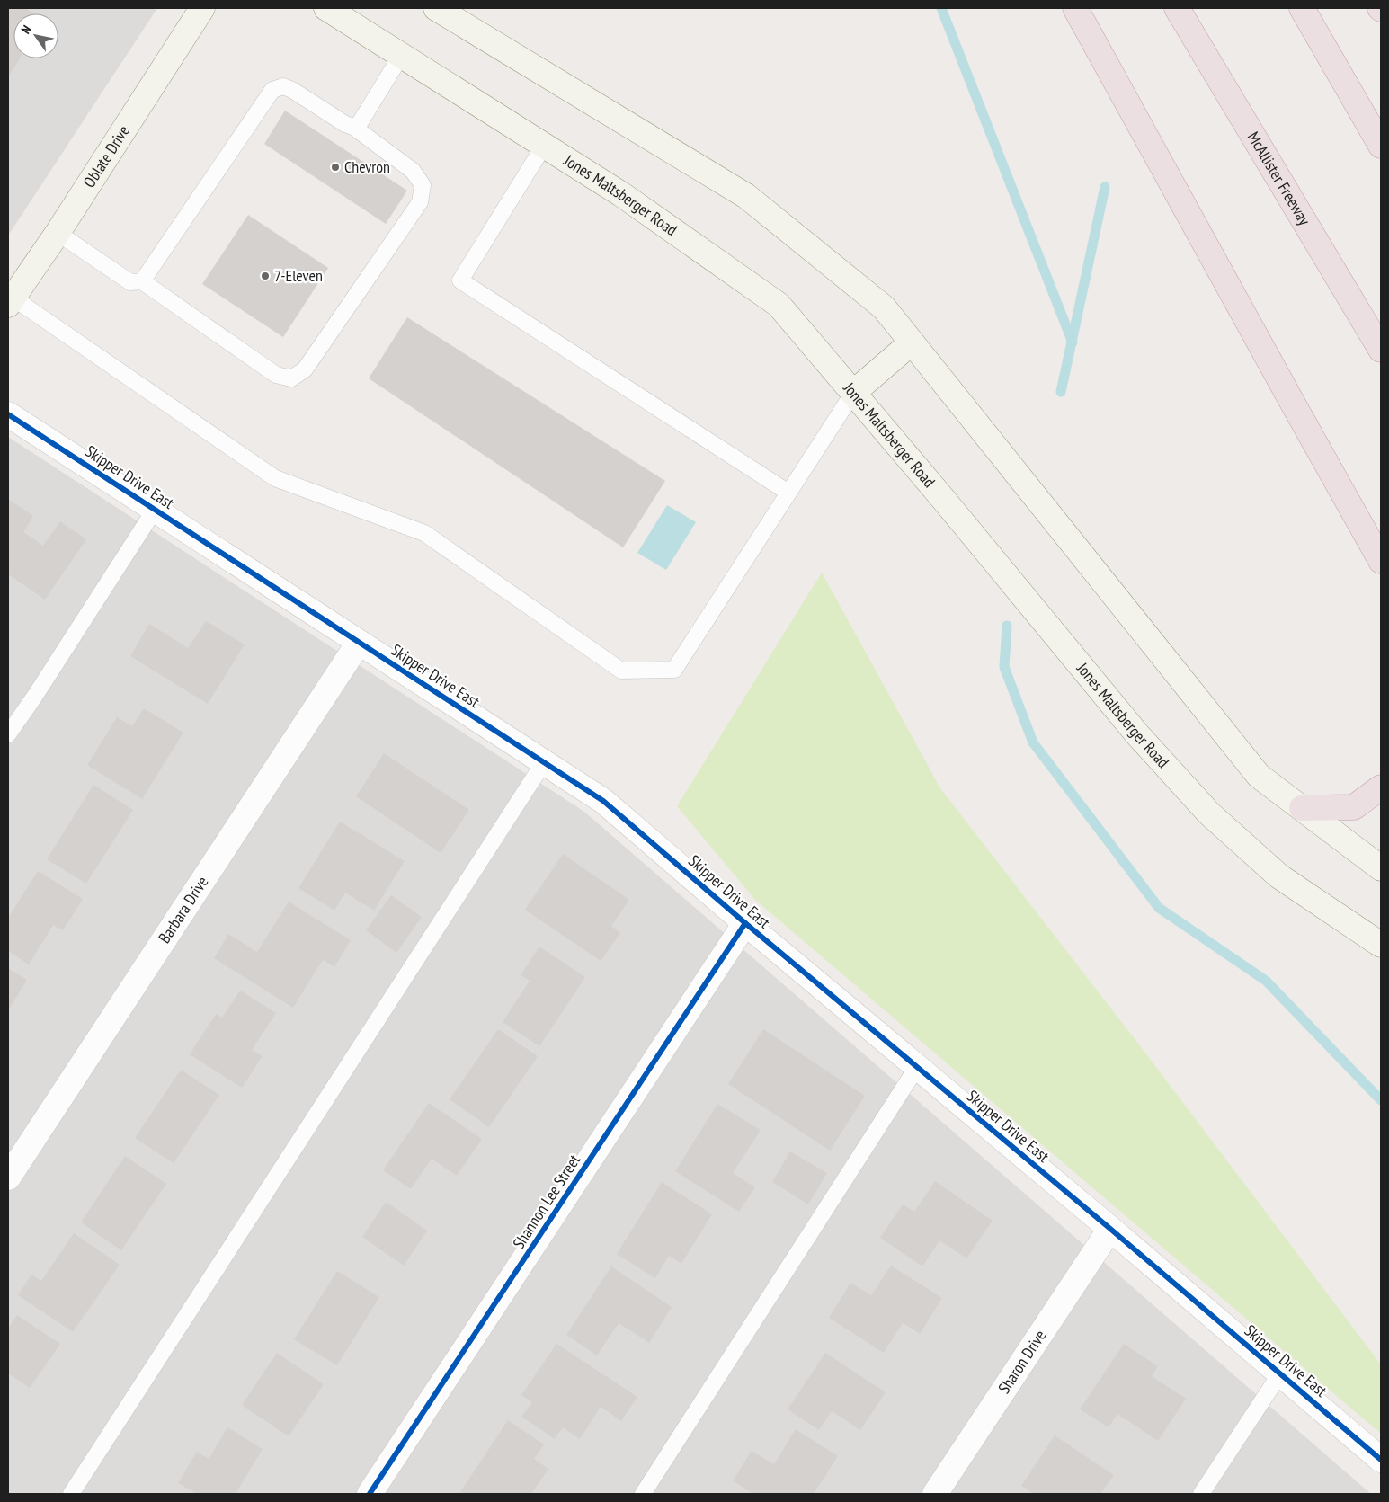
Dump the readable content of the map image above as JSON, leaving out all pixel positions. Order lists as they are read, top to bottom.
{
  "streets": {
    "highway": ["McAllister Freeway"],
    "main road": ["Oblate Drive", "Jones Maltsberger Road"],
    "street": [
      "Skipper Drive East",
      "Barbara Drive",
      "Shannon Lee Street",
      "Sharon Drive"
    ]
  },
  "crossings": [
    ["Skipper Drive East", "Barbara Drive"],
    ["Skipper Drive East", "Shannon Lee Street"],
    ["Skipper Drive East", "Sharon Drive"]
  ],
  "places": ["Chevron", "7-Eleven"],
  "north": "top left"
}
